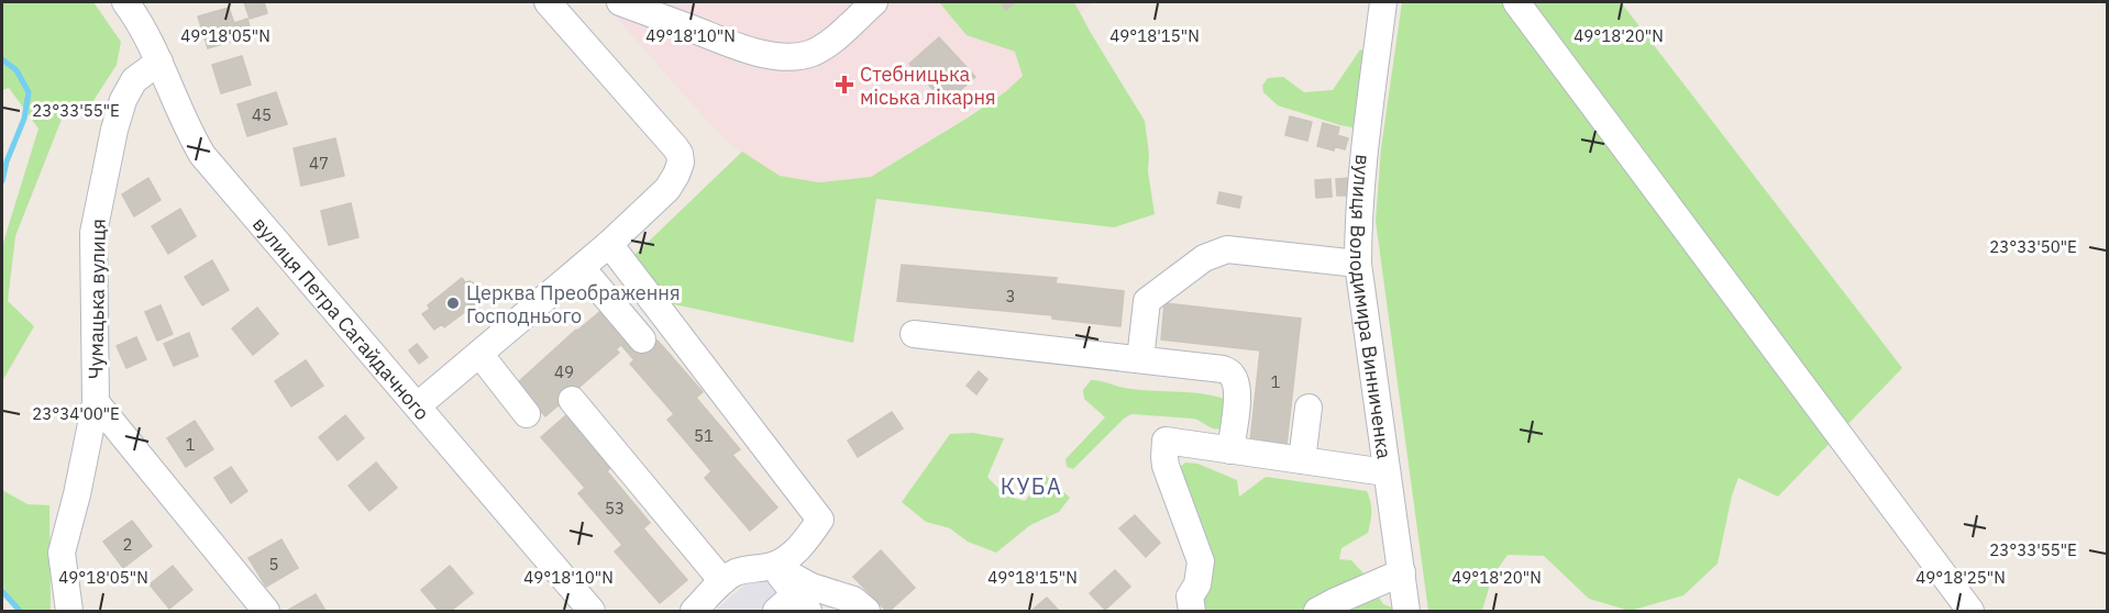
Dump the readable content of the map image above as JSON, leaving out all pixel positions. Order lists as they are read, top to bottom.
{
  "streets": {
    "street": ["Чумацька вулиця", "вулиця Володимира Винниченка", "вулиця Петра Сагайдачного"]
  },
  "crossings": [
    ["Чумацька вулиця", "вулиця Петра Сагайдачного"]
  ],
  "districts": ["КУБА"],
  "places": {
    "health": ["Стебницька міська лікарня"],
    "other": ["Церква Преображення Господнього"]
  },
  "house_numbers": [
    "45",
    "47",
    "3",
    "49",
    "1",
    "51",
    "1",
    "53",
    "2",
    "5"
  ],
  "coordinates": [
    "49°18'05\"N",
    "49°18'10\"N",
    "49°18'15\"N",
    "49°18'20\"N",
    "23°33'55\"E",
    "23°33'50\"E",
    "23°34'00\"E",
    "49°18'25\"N"
  ]
}
